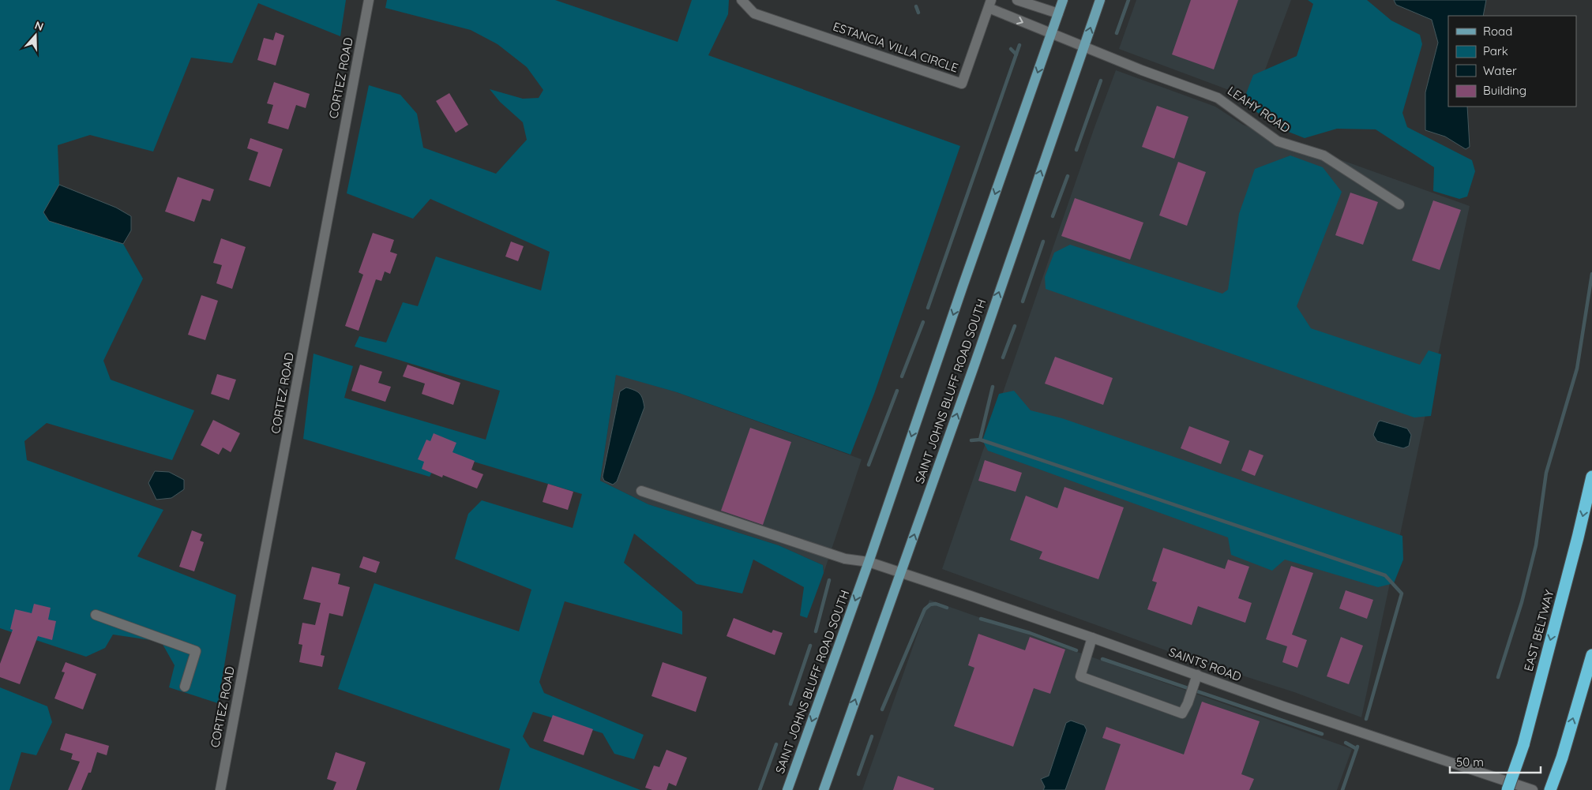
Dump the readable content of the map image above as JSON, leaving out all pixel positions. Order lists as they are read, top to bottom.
{
  "streets": {
    "highway": ["EAST BELTWAY"],
    "main road": ["SAINT JOHNS BLUFF ROAD SOUTH"],
    "street": [
      "ESTANCIA VILLA CIRCLE",
      "CORTEZ ROAD",
      "LEAHY ROAD",
      "SAINTS ROAD"
    ]
  },
  "crossings": [
    ["ESTANCIA VILLA CIRCLE", "LEAHY ROAD"],
    ["LEAHY ROAD", "SAINT JOHNS BLUFF ROAD SOUTH"],
    ["SAINT JOHNS BLUFF ROAD SOUTH", "SAINTS ROAD"]
  ],
  "legend": [
    "Road",
    "Park",
    "Water",
    "Building"
  ],
  "scale_bar": "50 m",
  "north": "top"
}
